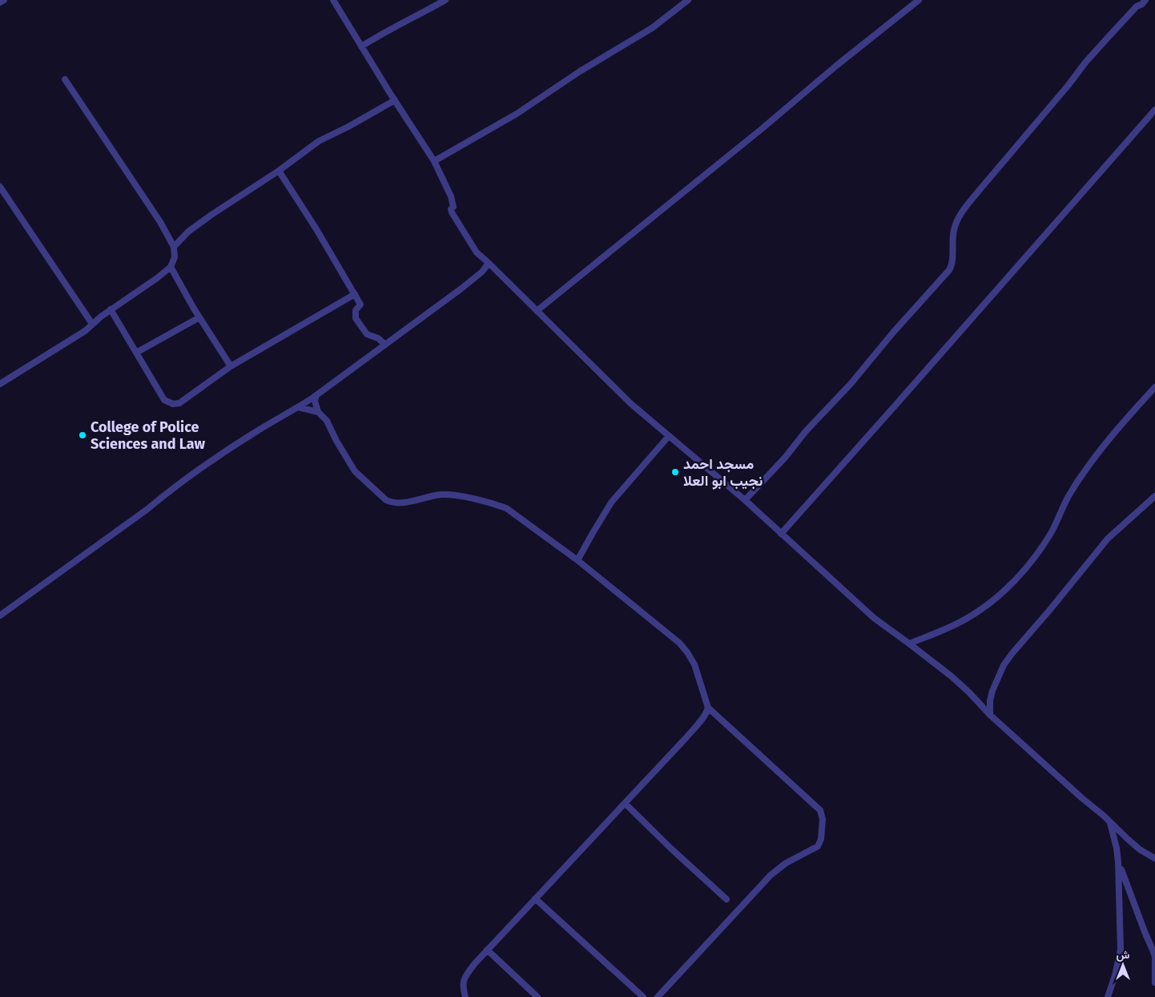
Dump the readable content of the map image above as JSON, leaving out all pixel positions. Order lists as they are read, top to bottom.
{
  "places": ["College of Police Sciences and Law", "مسجد احمد نجيب ابو العلا"],
  "north": "top"
}
